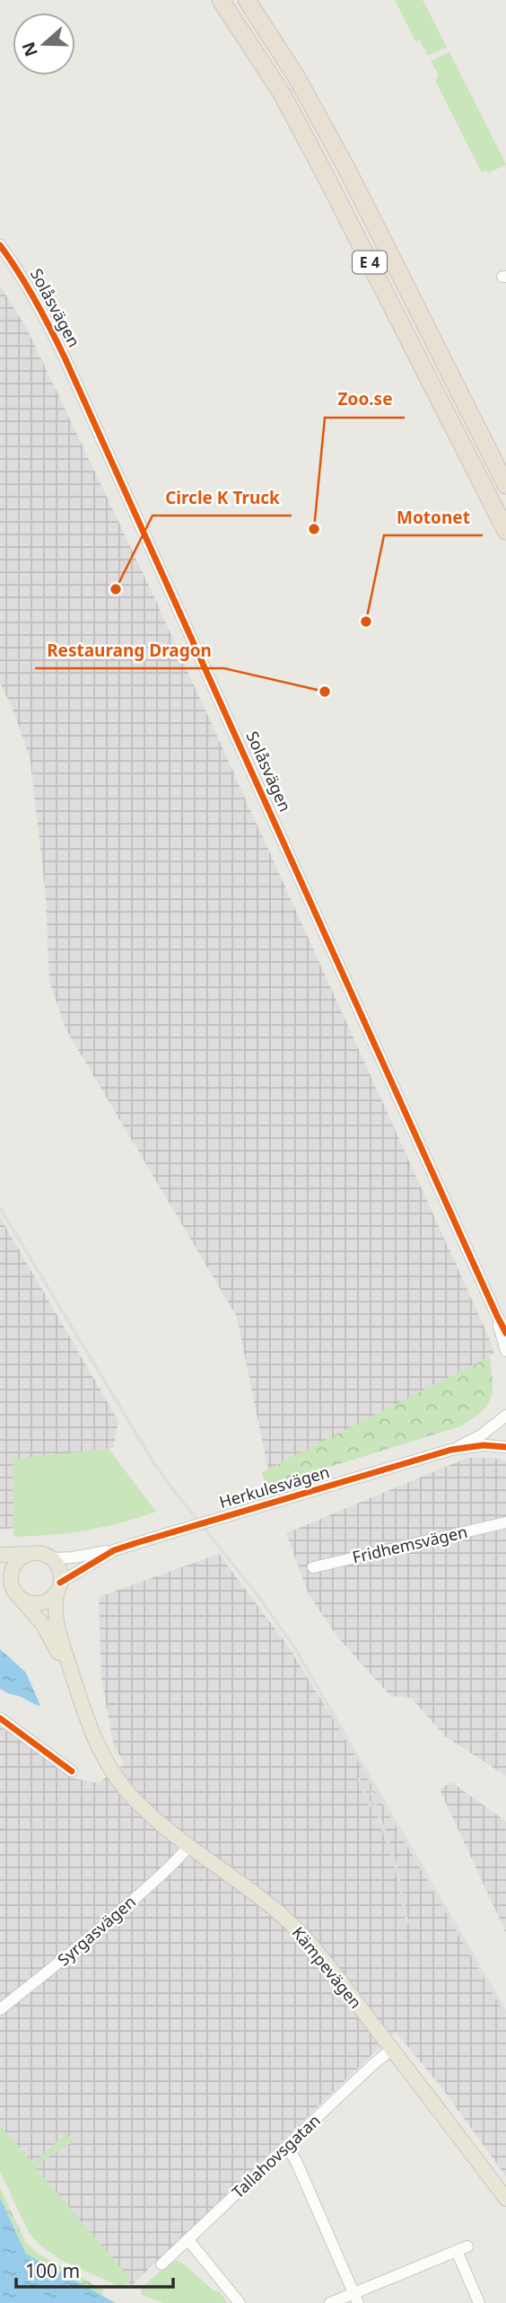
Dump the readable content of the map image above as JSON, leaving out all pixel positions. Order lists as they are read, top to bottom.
{
  "streets": {
    "highway": ["E 4"],
    "main road": ["Kämpevägen"],
    "street": [
      "Solåsvägen",
      "Herkulesvägen",
      "Fridhemsvägen",
      "Syrgasvägen",
      "Tallahovsgatan"
    ]
  },
  "crossings": [
    ["Herkulesvägen", "Kämpevägen"],
    ["Syrgasvägen", "Kämpevägen"],
    ["Kämpevägen", "Tallahovsgatan"]
  ],
  "places": [
    "Zoo.se",
    "Circle K Truck",
    "Motonet",
    "Restaurang Dragon"
  ],
  "scale_bar": "100 m",
  "north": "left"
}
